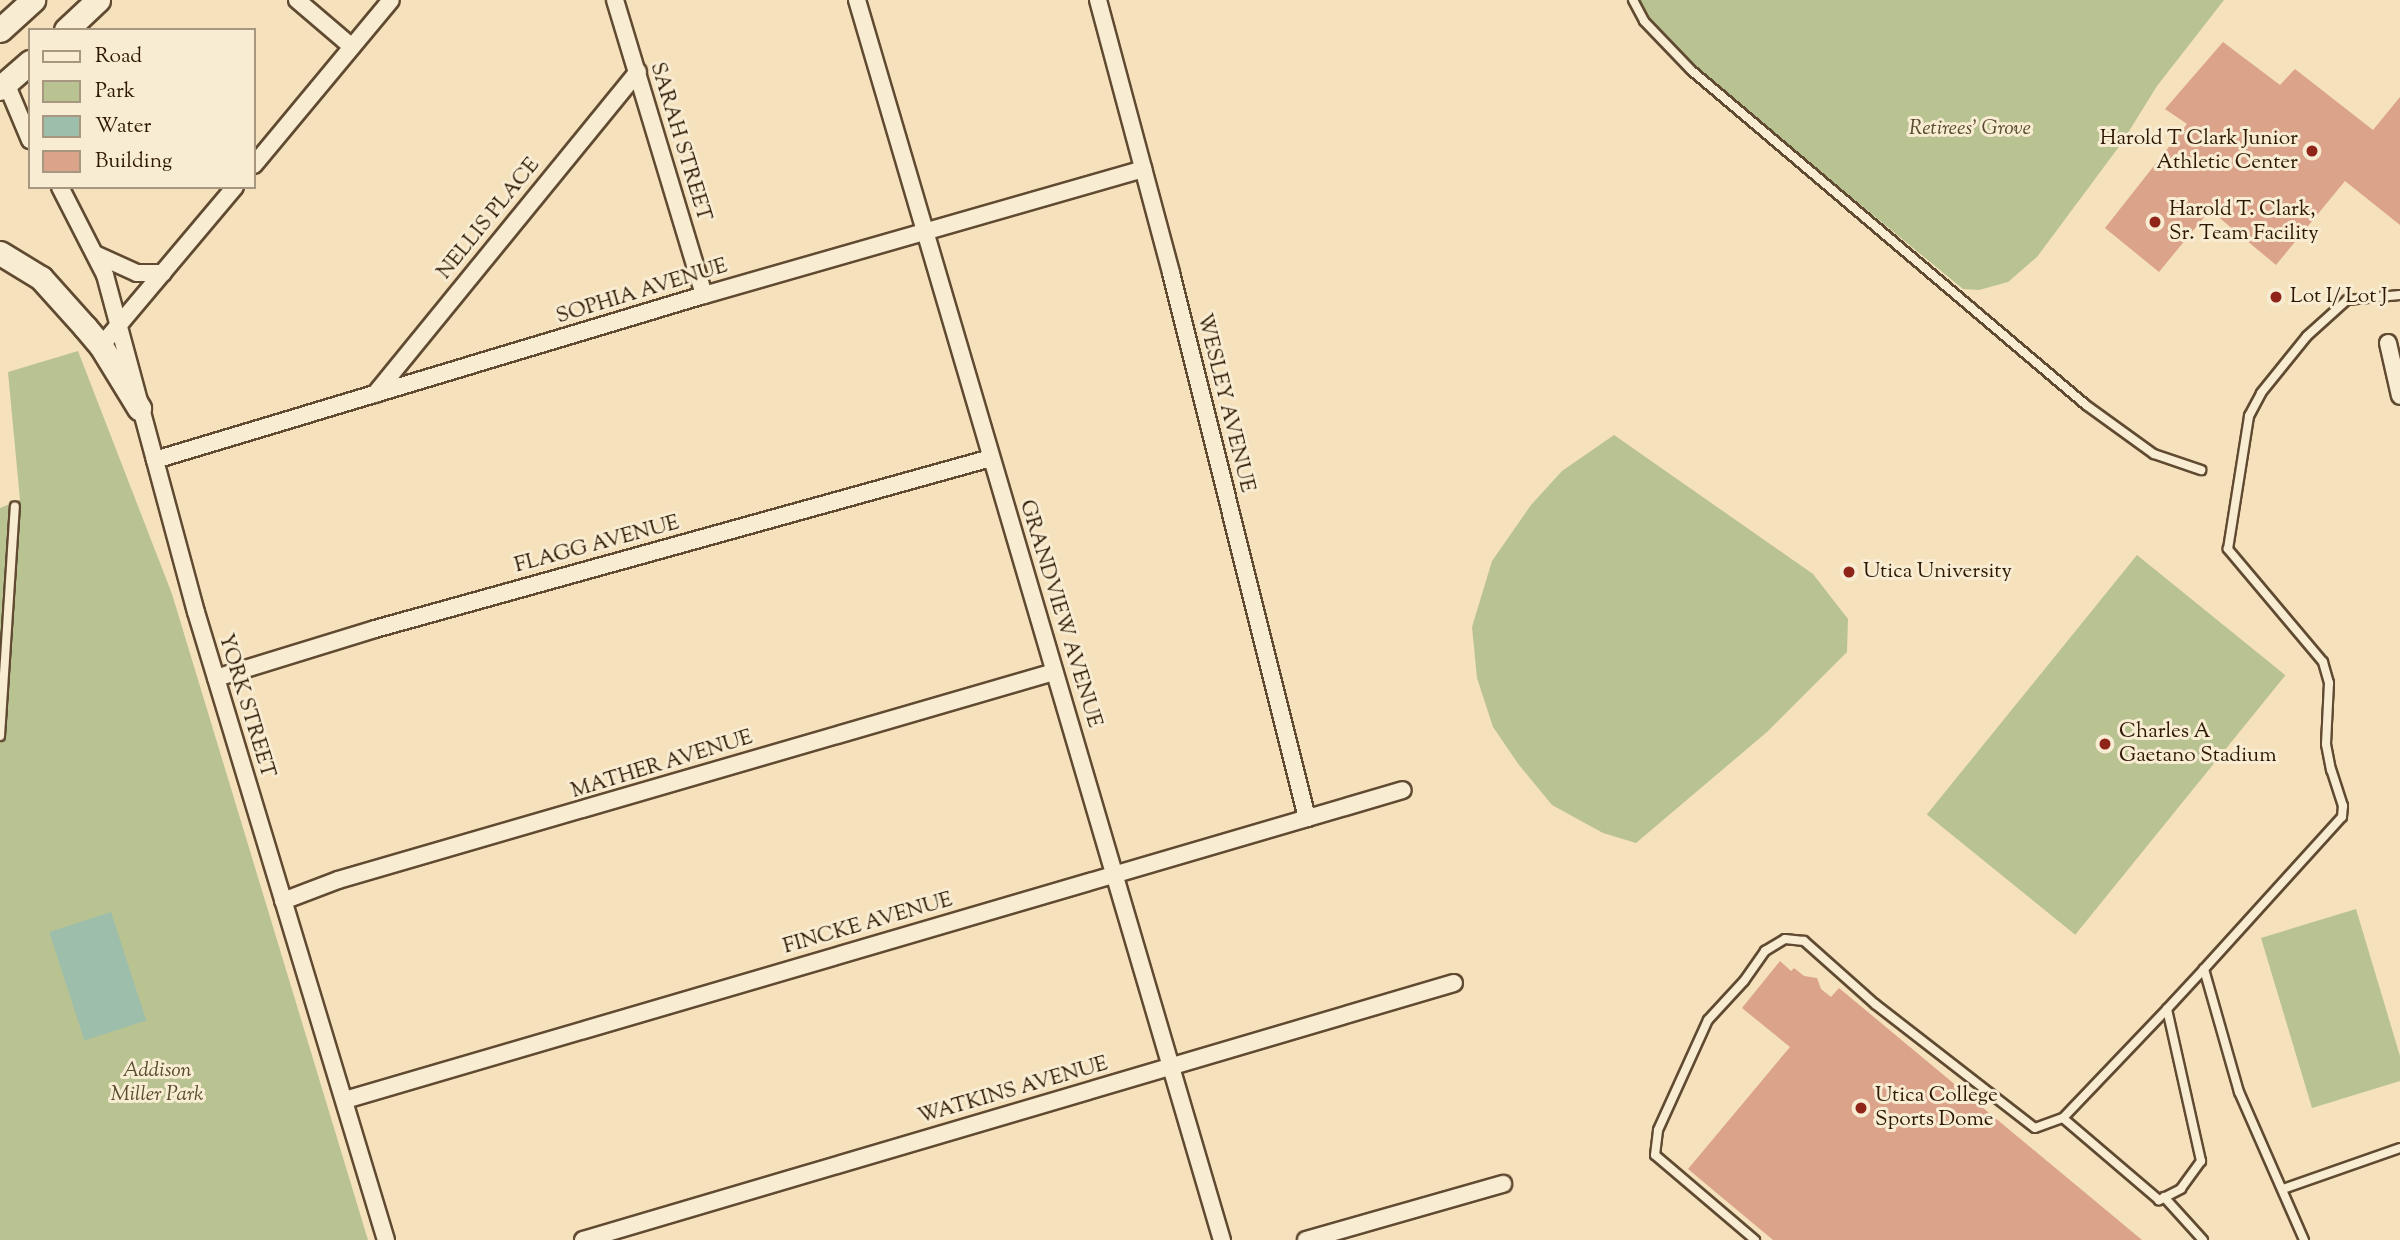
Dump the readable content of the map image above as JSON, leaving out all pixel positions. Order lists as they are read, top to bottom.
{
  "streets": {
    "street": [
      "SARAH STREET",
      "NELLIS PLACE",
      "SOPHIA AVENUE",
      "WESLEY AVENUE",
      "FLAGG AVENUE",
      "GRANDVIEW AVENUE",
      "YORK STREET",
      "MATHER AVENUE",
      "FINCKE AVENUE",
      "WATKINS AVENUE"
    ]
  },
  "crossings": [
    ["SARAH STREET", "NELLIS PLACE"],
    ["SARAH STREET", "SOPHIA AVENUE"],
    ["NELLIS PLACE", "SOPHIA AVENUE"],
    ["SOPHIA AVENUE", "WESLEY AVENUE"],
    ["SOPHIA AVENUE", "GRANDVIEW AVENUE"],
    ["SOPHIA AVENUE", "YORK STREET"],
    ["WESLEY AVENUE", "FINCKE AVENUE"],
    ["FLAGG AVENUE", "GRANDVIEW AVENUE"],
    ["FLAGG AVENUE", "YORK STREET"],
    ["GRANDVIEW AVENUE", "MATHER AVENUE"],
    ["GRANDVIEW AVENUE", "FINCKE AVENUE"],
    ["GRANDVIEW AVENUE", "WATKINS AVENUE"],
    ["YORK STREET", "MATHER AVENUE"],
    ["YORK STREET", "FINCKE AVENUE"]
  ],
  "parks": ["Retirees' Grove", "Addison Miller Park"],
  "places": [
    "Harold T Clark Junior Athletic Center",
    "Harold T. Clark, Sr. Team Facility",
    "Lot I/ Lot J",
    "Utica University",
    "Charles A Gaetano Stadium",
    "Utica College Sports Dome"
  ],
  "legend": [
    "Road",
    "Park",
    "Water",
    "Building"
  ]
}
